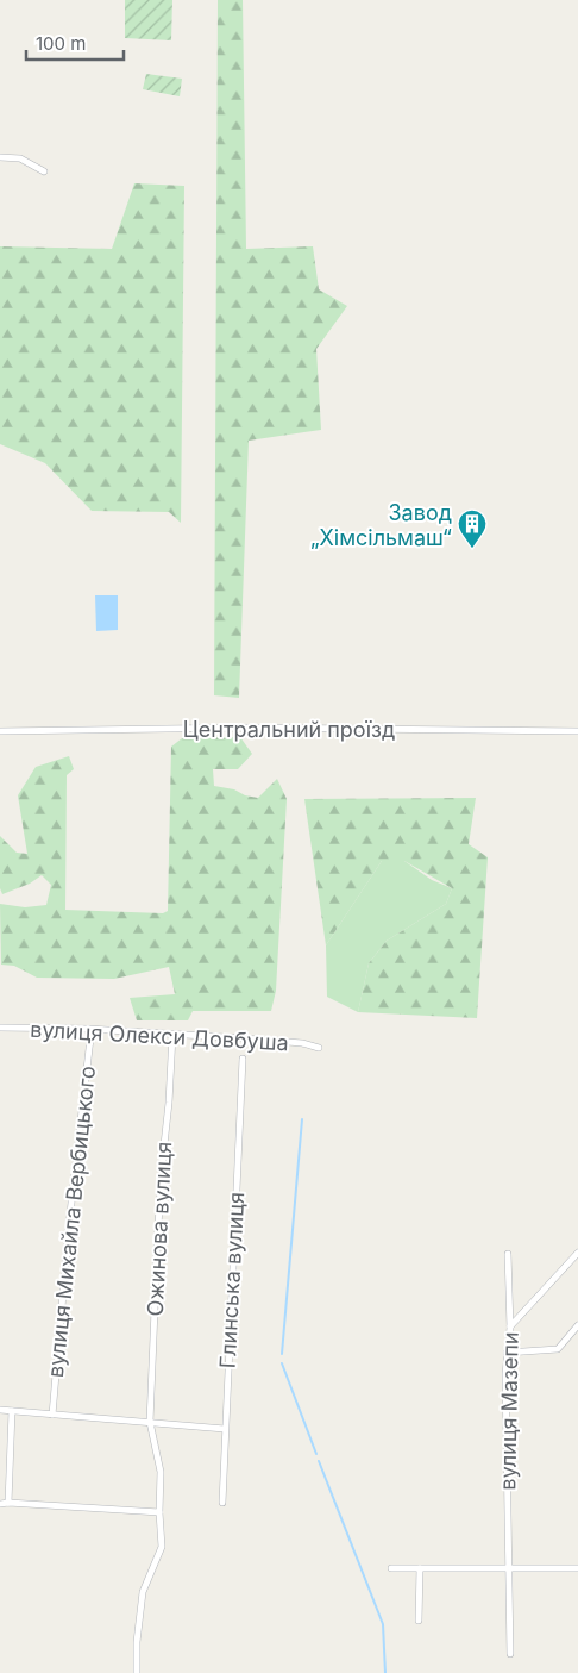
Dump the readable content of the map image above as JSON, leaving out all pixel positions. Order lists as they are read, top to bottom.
{
  "streets": {
    "street": [
      "Центральний проїзд",
      "вулиця Олекси Довбуша",
      "вулиця Михайла Вербицького",
      "Ожинова вулиця",
      "Глинська вулиця",
      "вулиця Мазепи"
    ]
  },
  "crossings": [
    ["вулиця Олекси Довбуша", "вулиця Михайла Вербицького"],
    ["вулиця Олекси Довбуша", "Ожинова вулиця"]
  ],
  "places": {
    "building": ["Завод „Хімсільмаш“"]
  },
  "scale_bar": "100 m"
}
